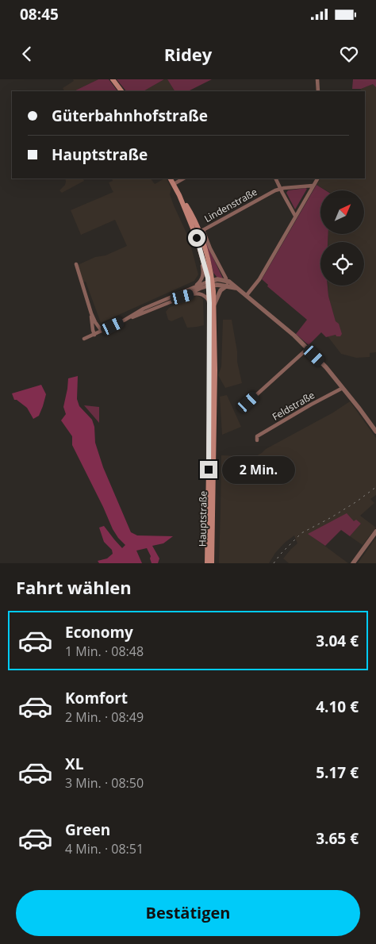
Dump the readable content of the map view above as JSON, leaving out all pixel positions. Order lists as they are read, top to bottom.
{
  "streets": {
    "main road": ["Hauptstraße"],
    "street": ["Lindenstraße", "Feldstraße"]
  },
  "north": "top right",
  "page": {
    "status": "08:45",
    "header": "Ridey",
    "banner": ["Güterbahnhofstraße", "Hauptstraße"],
    "bubble": "2 Min.",
    "heading": "Fahrt wählen",
    "list": [
      {
        "name": "Economy",
        "note": "1 Min. · 08:48",
        "value": "3.04 €"
      },
      {
        "name": "Komfort",
        "note": "2 Min. · 08:49",
        "value": "4.10 €"
      },
      {
        "name": "XL",
        "note": "3 Min. · 08:50",
        "value": "5.17 €"
      },
      {
        "name": "Green",
        "note": "4 Min. · 08:51",
        "value": "3.65 €"
      }
    ],
    "buttons": "Bestätigen"
  }
}
